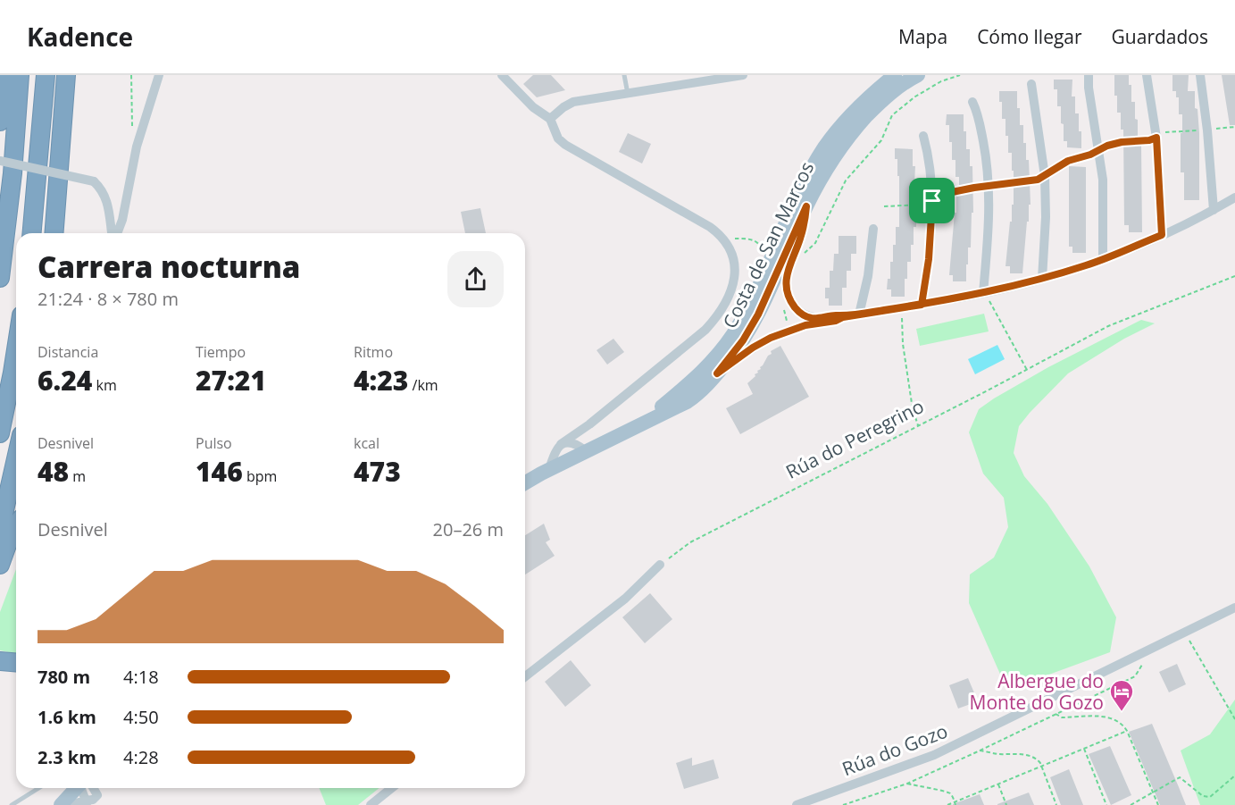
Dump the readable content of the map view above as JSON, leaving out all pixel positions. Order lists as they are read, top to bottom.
{
  "streets": {
    "main road": ["Costa de San Marcos"],
    "street": ["Rúa do Gozo"],
    "path": ["Rúa do Peregrino"]
  },
  "places": {
    "hotel": ["Albergue do Monte do Gozo"]
  },
  "page": {
    "header": "Kadence",
    "nav": ["Mapa", "Cómo llegar", "Guardados"],
    "heading": ["Carrera nocturna", "21:24 · 8 × 780 m"],
    "stats": [
      ["Distancia", "6.24 km"],
      ["Tiempo", "27:21"],
      ["Ritmo", "4:23 /km"],
      ["Desnivel", "48 m"],
      ["Pulso", "146 bpm"],
      ["kcal", "473"]
    ],
    "chart": ["Desnivel", "20–26 m"],
    "list": [
      {
        "name": "780 m",
        "note": "4:18"
      },
      {
        "name": "1.6 km",
        "note": "4:50"
      },
      {
        "name": "2.3 km",
        "note": "4:28"
      }
    ]
  }
}
